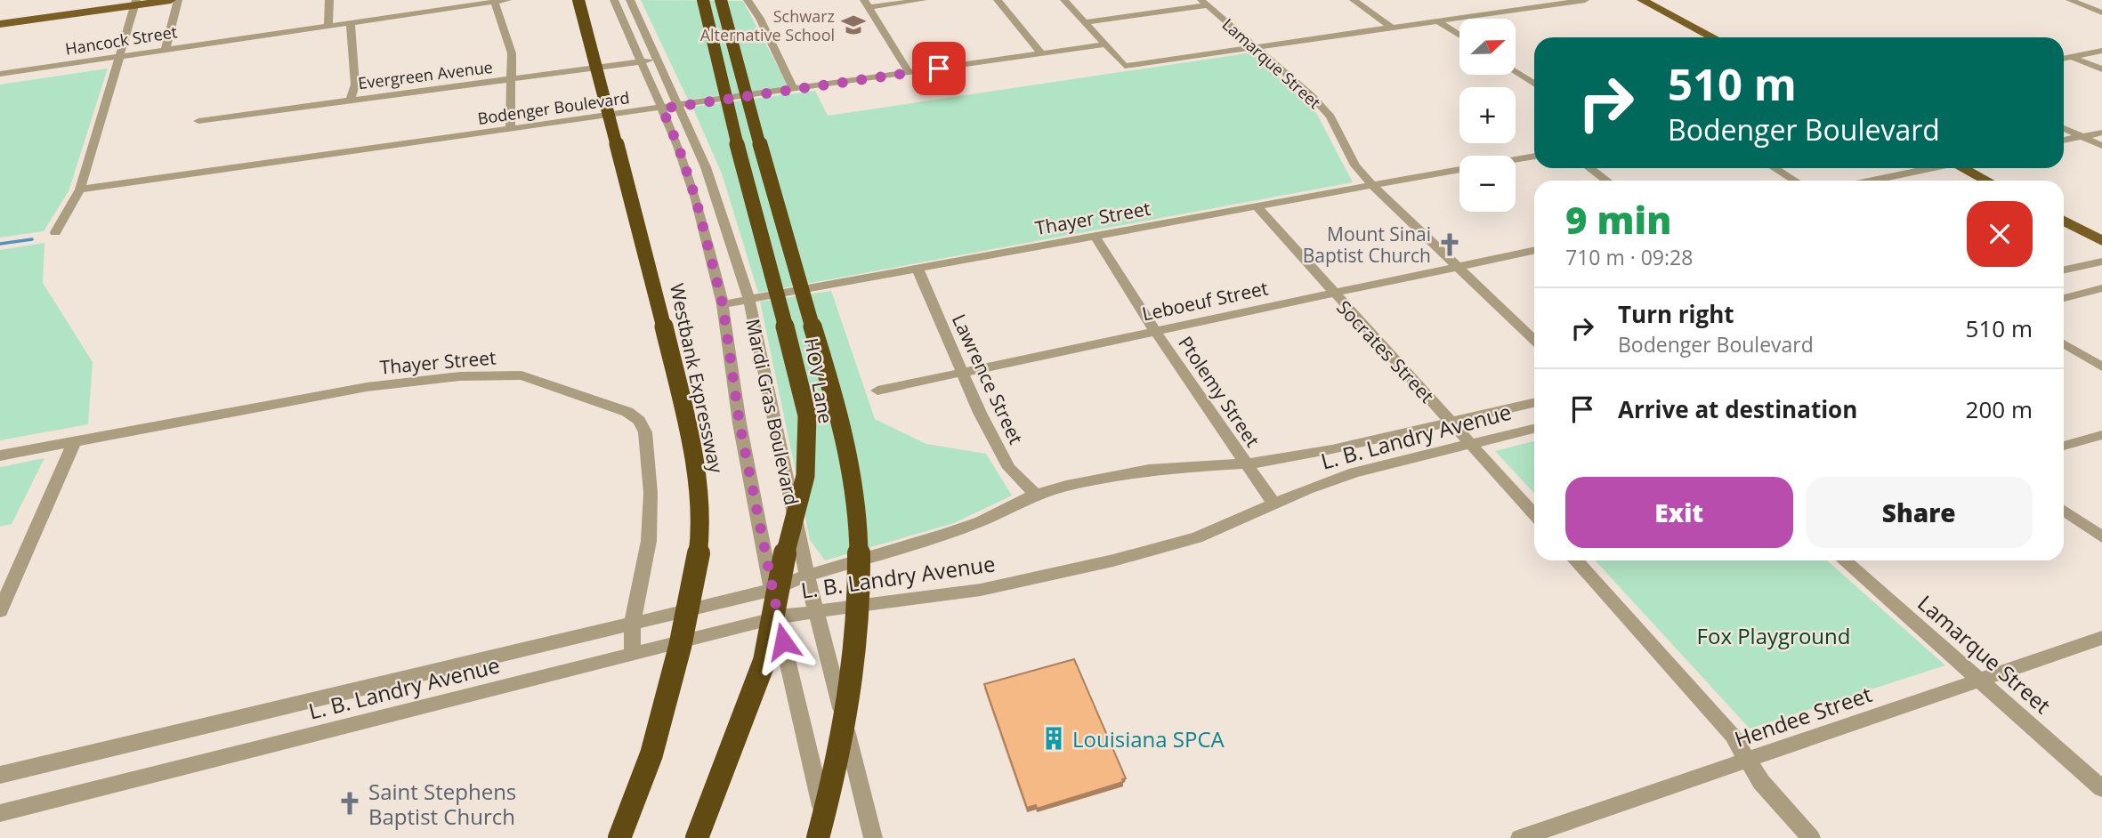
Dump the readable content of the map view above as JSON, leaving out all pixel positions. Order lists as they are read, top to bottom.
{
  "streets": {
    "highway": ["Westbank Expressway", "HOV Lane"],
    "street": [
      "Hancock Street",
      "Lamarque Street",
      "Evergreen Avenue",
      "Bodenger Boulevard",
      "Thayer Street",
      "Leboeuf Street",
      "Socrates Street",
      "Lawrence Street",
      "Ptolemy Street",
      "Mardi Gras Boulevard",
      "L. B. Landry Avenue",
      "Hendee Street"
    ]
  },
  "crossings": [
    ["Lamarque Street", "Thayer Street"],
    ["Lamarque Street", "Leboeuf Street"],
    ["Lamarque Street", "Hendee Street"],
    ["Evergreen Avenue", "Mardi Gras Boulevard"],
    ["Bodenger Boulevard", "Mardi Gras Boulevard"],
    ["Thayer Street", "Socrates Street"],
    ["Thayer Street", "Lawrence Street"],
    ["Thayer Street", "Ptolemy Street"],
    ["Thayer Street", "Mardi Gras Boulevard"],
    ["Thayer Street", "L. B. Landry Avenue"],
    ["Leboeuf Street", "Socrates Street"],
    ["Leboeuf Street", "Lawrence Street"],
    ["Leboeuf Street", "Ptolemy Street"],
    ["Socrates Street", "L. B. Landry Avenue"],
    ["Lawrence Street", "L. B. Landry Avenue"],
    ["Ptolemy Street", "L. B. Landry Avenue"],
    ["Mardi Gras Boulevard", "L. B. Landry Avenue"]
  ],
  "parks": ["Fox Playground"],
  "places": {
    "school or university": ["Schwarz Alternative School"],
    "church": ["Mount Sinai Baptist Church", "Saint Stephens Baptist Church"],
    "building": ["Louisiana SPCA"]
  },
  "north": "right",
  "page": {
    "map_buttons": ["+", "−"],
    "turn": ["510 m", "Bodenger Boulevard"],
    "heading": ["9 min", "710 m · 09:28"],
    "list": [
      {
        "name": "Turn right",
        "note": "Bodenger Boulevard",
        "value": "510 m"
      },
      {
        "name": "Arrive at destination",
        "value": "200 m"
      }
    ],
    "buttons": ["Exit", "Share"]
  }
}
